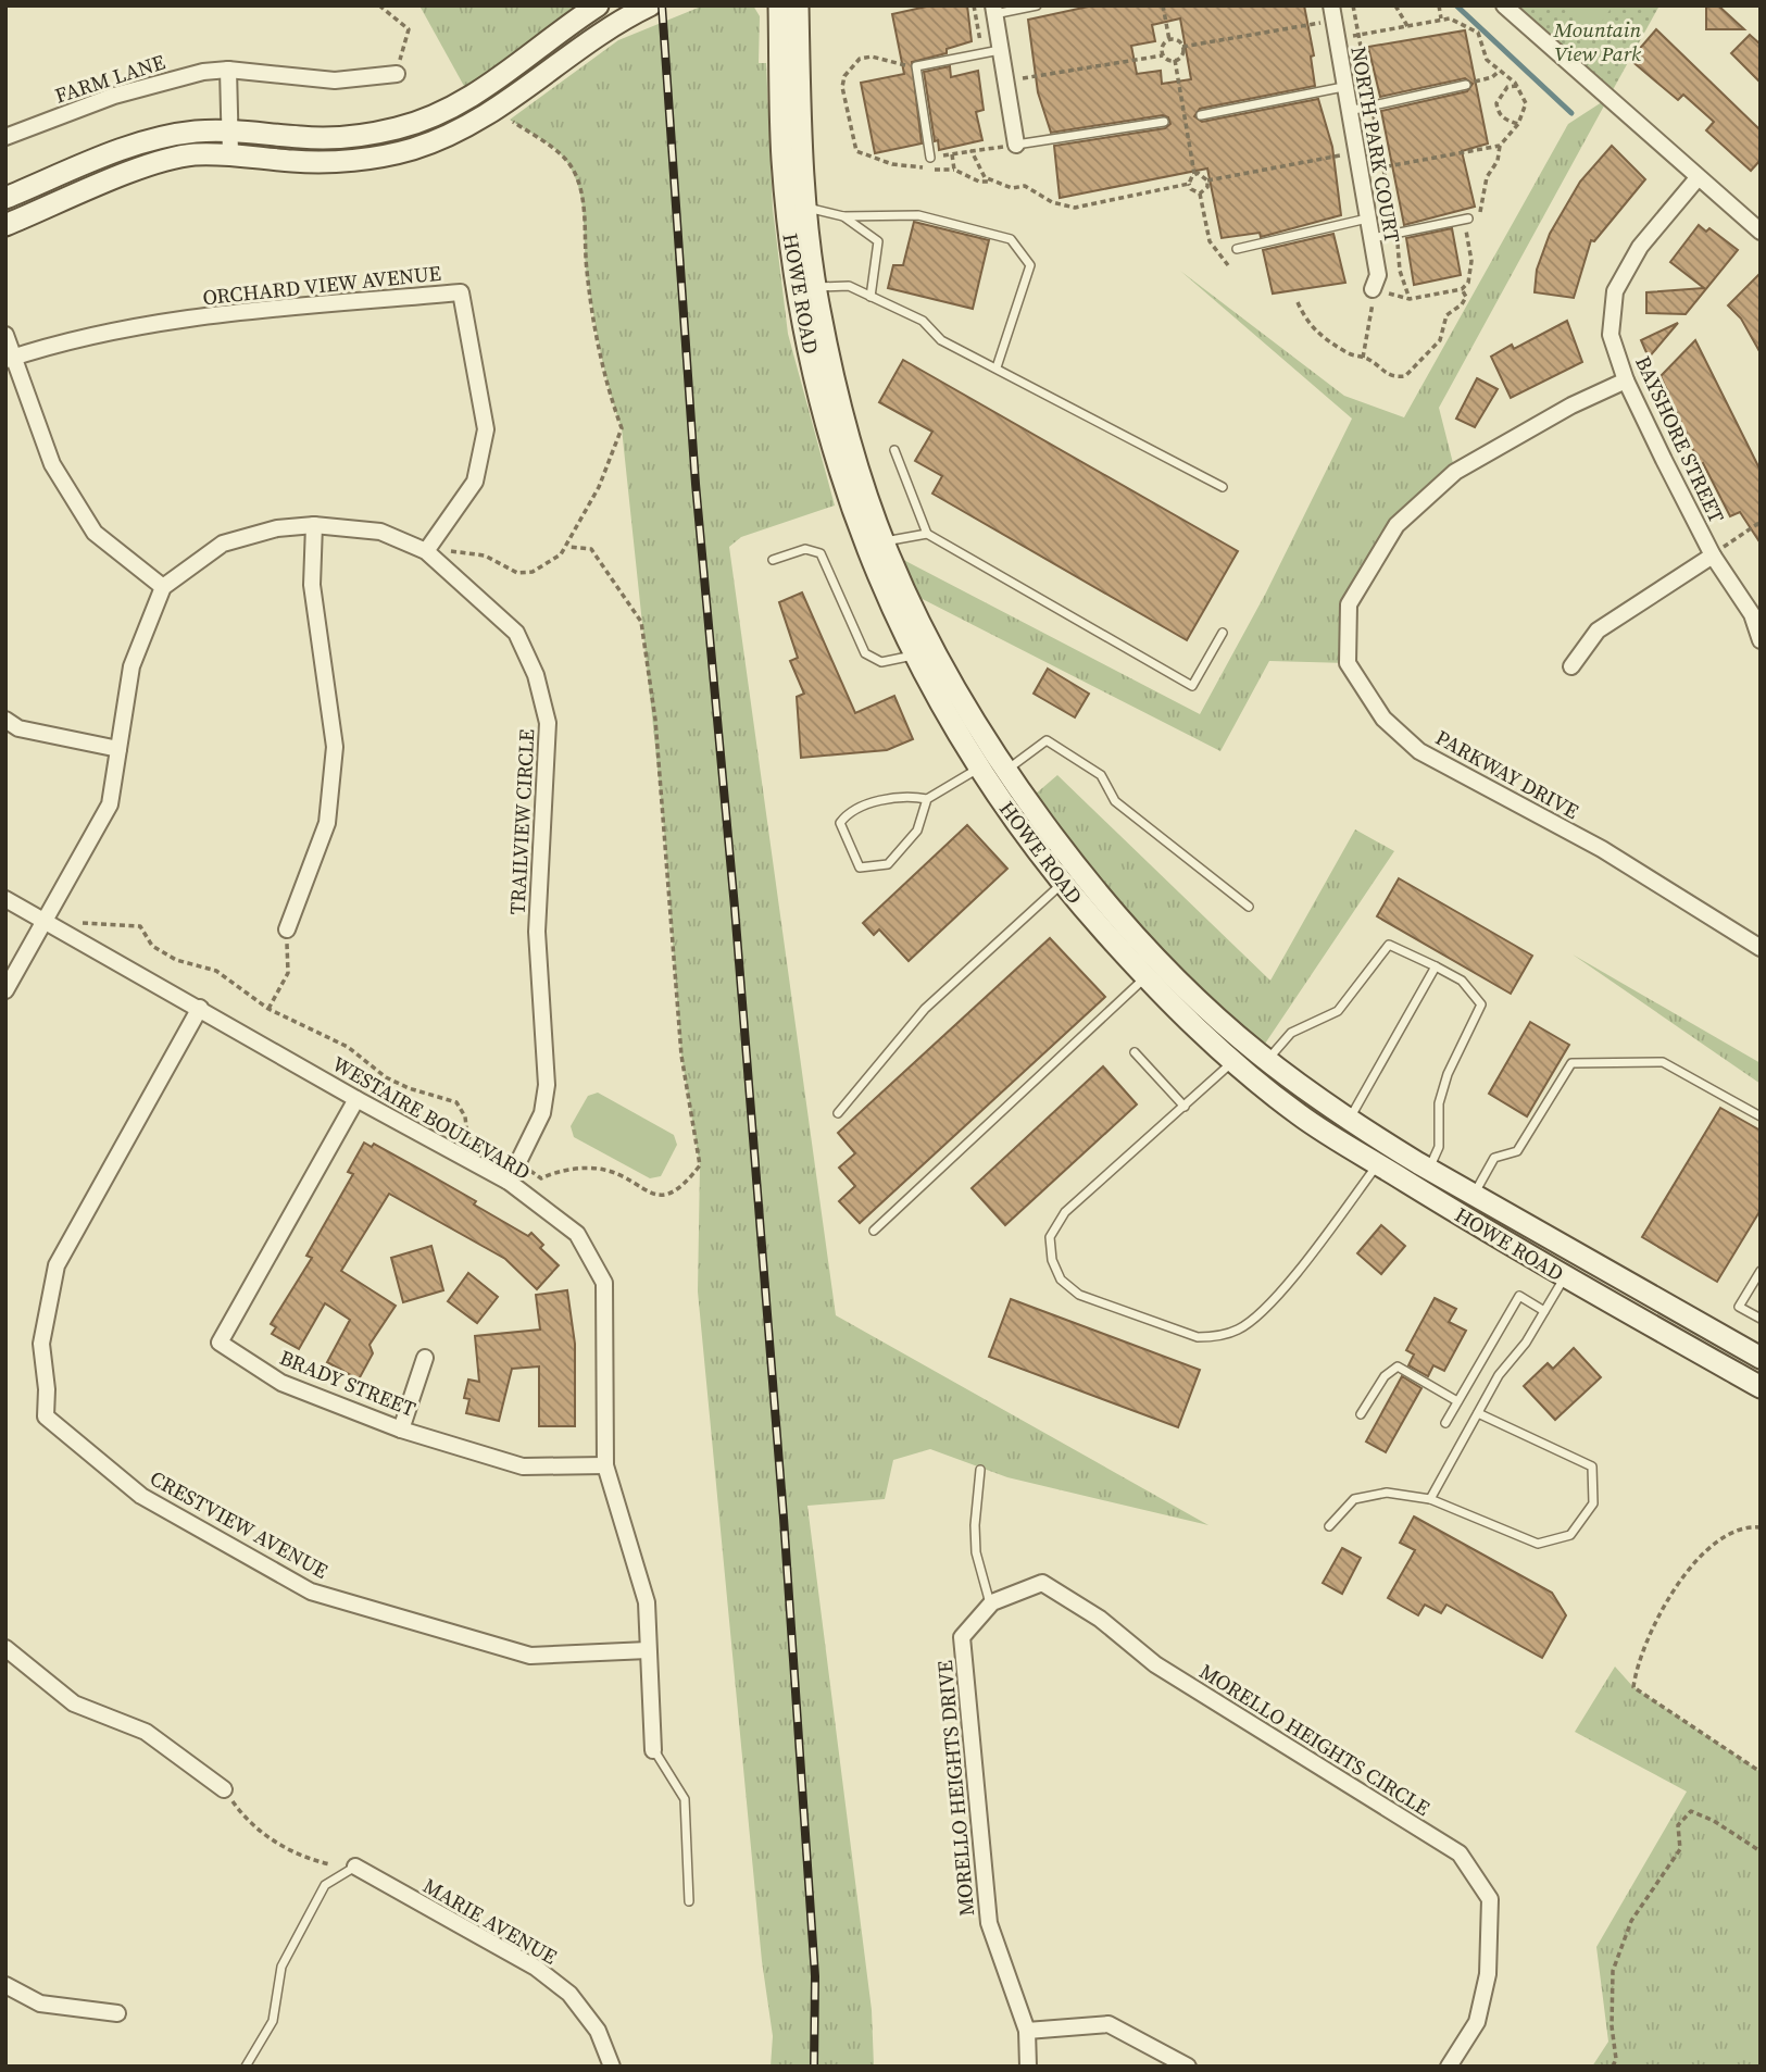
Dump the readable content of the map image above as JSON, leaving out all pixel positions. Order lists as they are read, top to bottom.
{
  "streets": {
    "street": [
      "FARM LANE",
      "NORTH PARK COURT",
      "ORCHARD VIEW AVENUE",
      "HOWE ROAD",
      "BAYSHORE STREET",
      "PARKWAY DRIVE",
      "TRAILVIEW CIRCLE",
      "WESTAIRE BOULEVARD",
      "BRADY STREET",
      "CRESTVIEW AVENUE",
      "MORELLO HEIGHTS CIRCLE",
      "MORELLO HEIGHTS DRIVE",
      "MARIE AVENUE"
    ]
  },
  "crossings": [
    ["ORCHARD VIEW AVENUE", "TRAILVIEW CIRCLE"],
    ["BAYSHORE STREET", "PARKWAY DRIVE"],
    ["TRAILVIEW CIRCLE", "WESTAIRE BOULEVARD"],
    ["WESTAIRE BOULEVARD", "BRADY STREET"],
    ["WESTAIRE BOULEVARD", "CRESTVIEW AVENUE"],
    ["MORELLO HEIGHTS CIRCLE", "MORELLO HEIGHTS DRIVE"]
  ],
  "parks": ["Mountain View Park"]
}
